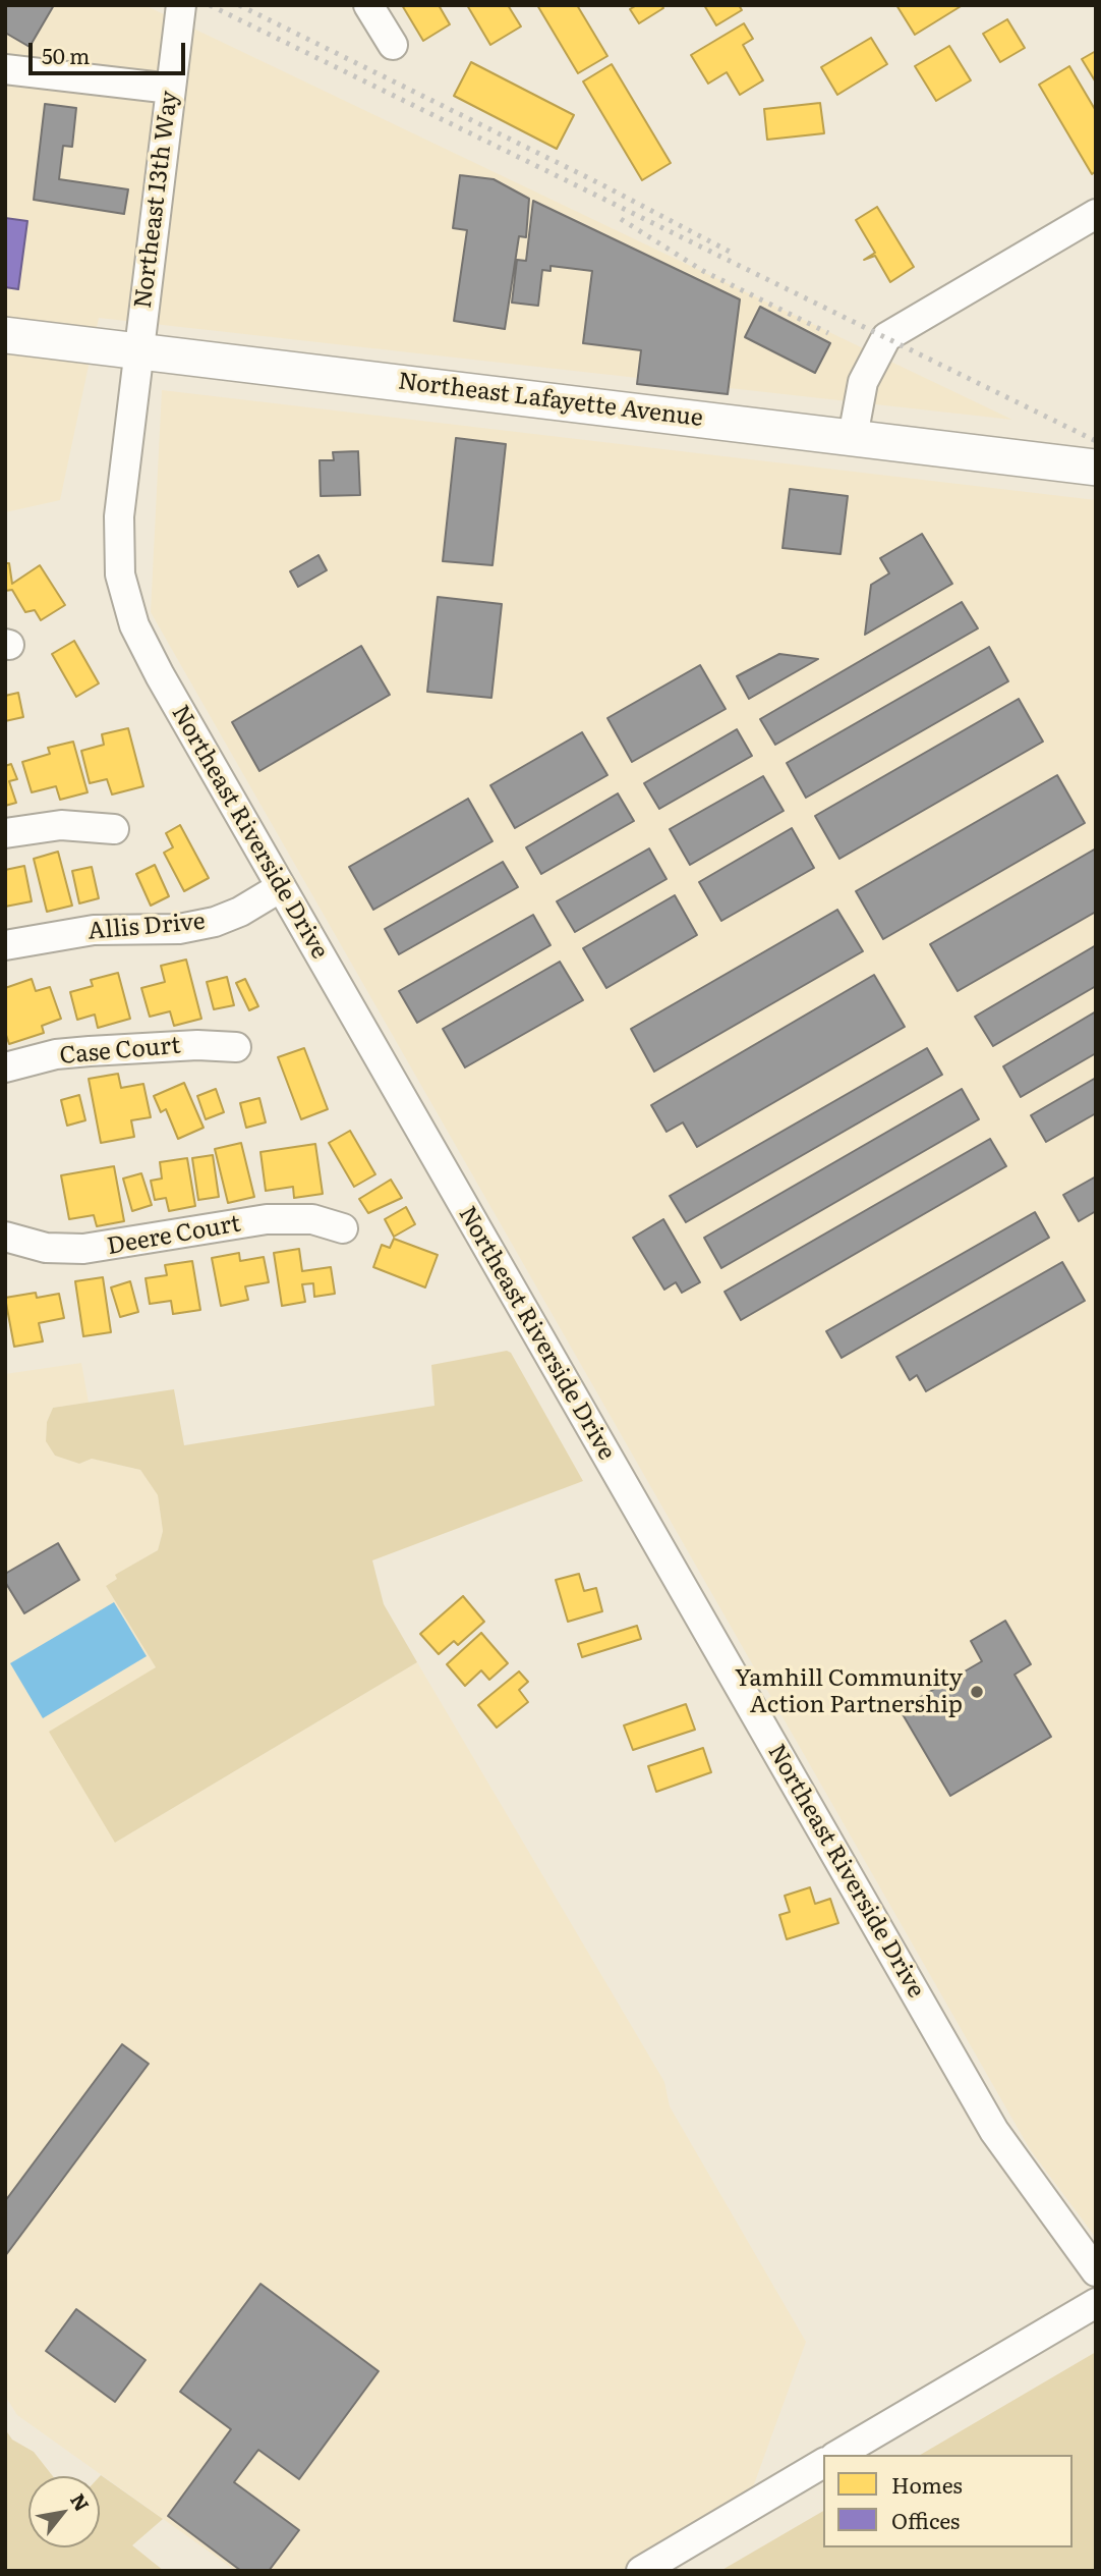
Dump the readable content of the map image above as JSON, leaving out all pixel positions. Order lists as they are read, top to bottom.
{
  "streets": {
    "main road": ["Northeast Lafayette Avenue"],
    "street": [
      "Northeast 13th Way",
      "Northeast Riverside Drive",
      "Allis Drive",
      "Case Court",
      "Deere Court"
    ]
  },
  "crossings": [
    ["Northeast 13th Way", "Northeast Lafayette Avenue"],
    ["Northeast 13th Way", "Northeast Riverside Drive"],
    ["Northeast Lafayette Avenue", "Northeast Riverside Drive"],
    ["Northeast Riverside Drive", "Allis Drive"]
  ],
  "places": ["Yamhill Community Action Partnership"],
  "legend": ["Homes", "Offices"],
  "scale_bar": "50 m",
  "north": "top right"
}
